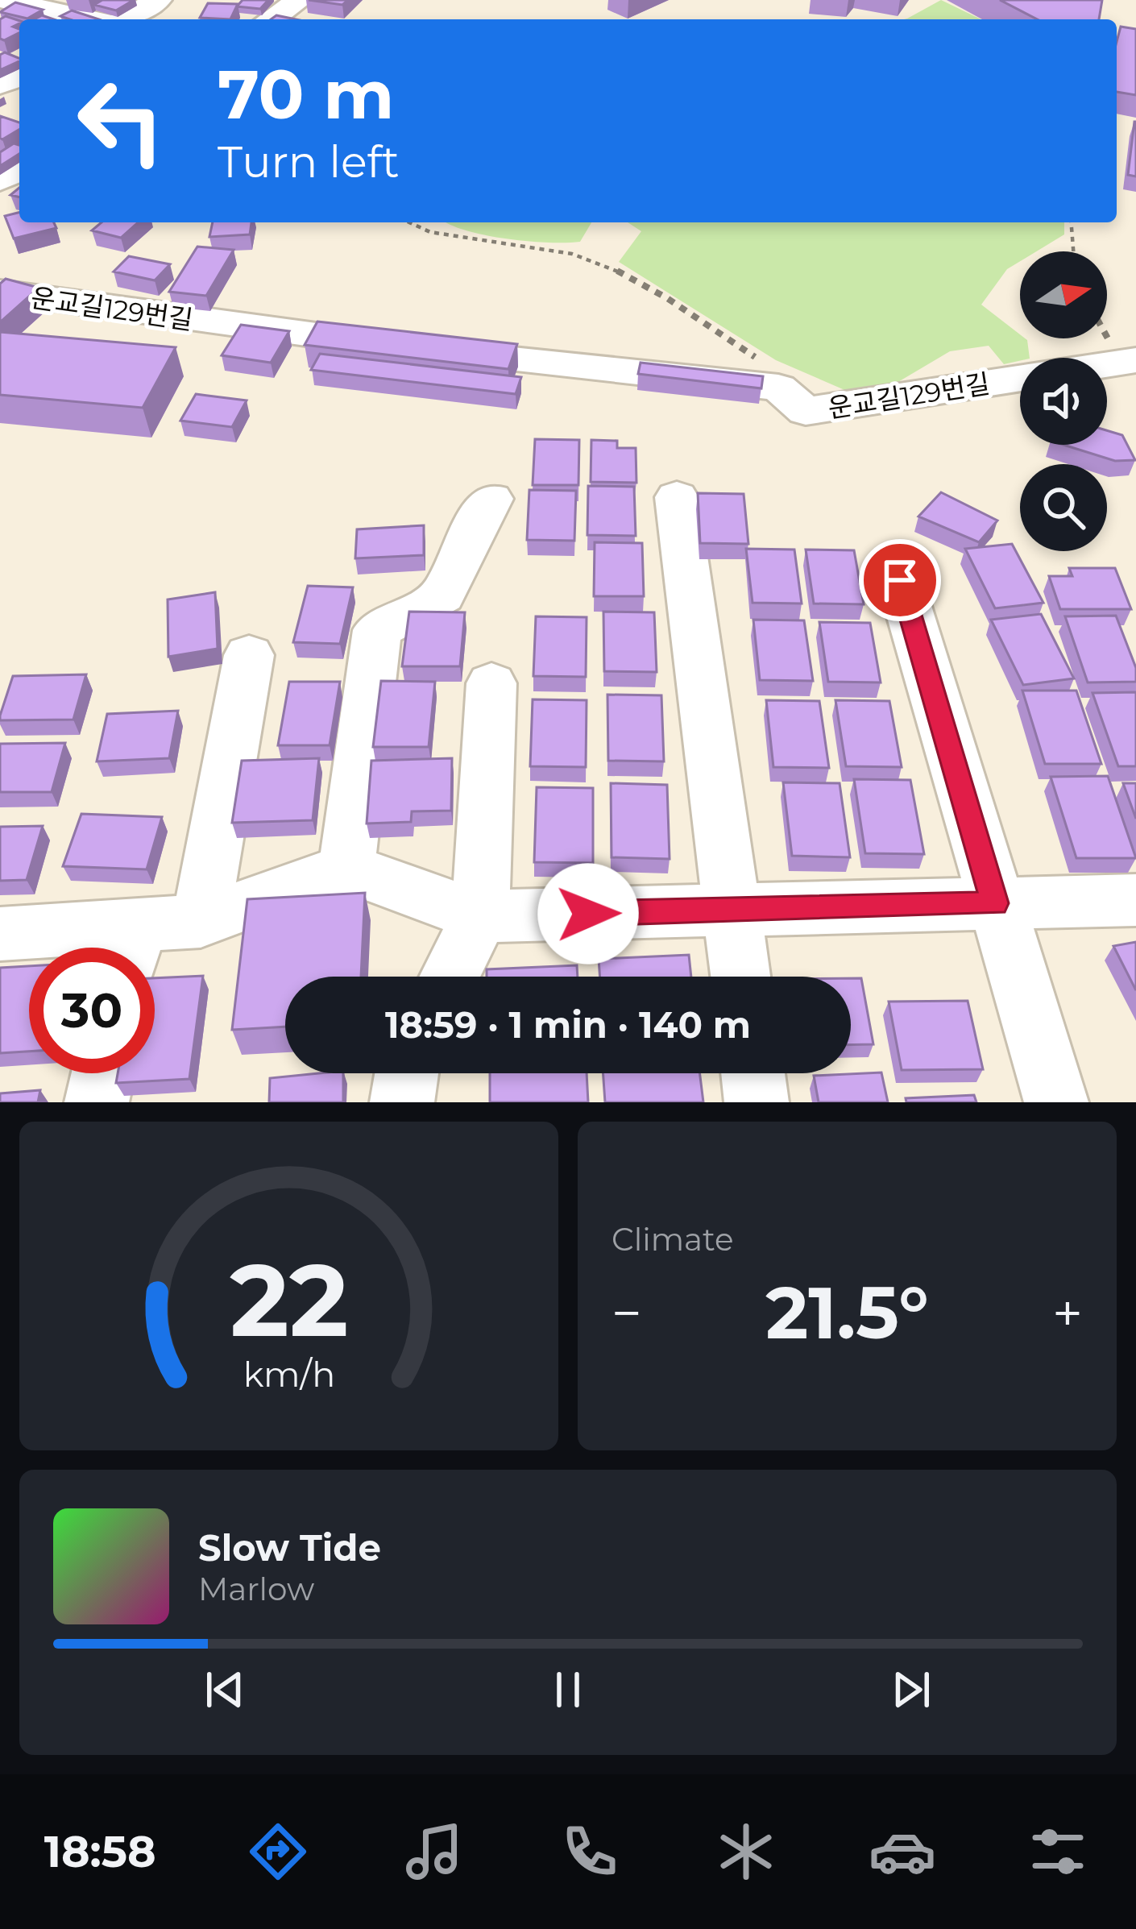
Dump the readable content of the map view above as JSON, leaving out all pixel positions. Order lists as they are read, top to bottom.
{
  "streets": {
    "street": ["운교길129번길"]
  },
  "north": "right",
  "page": {
    "turn": ["70 m", "Turn left"],
    "limit": "30",
    "trip": "18:59 · 1 min · 140 m",
    "tile": "Climate",
    "heat": ["−", "21.5°", "+"],
    "song": ["Slow Tide", "Marlow"],
    "tabs": "18:58",
    "gauge": ["22", "km/h"]
  }
}
